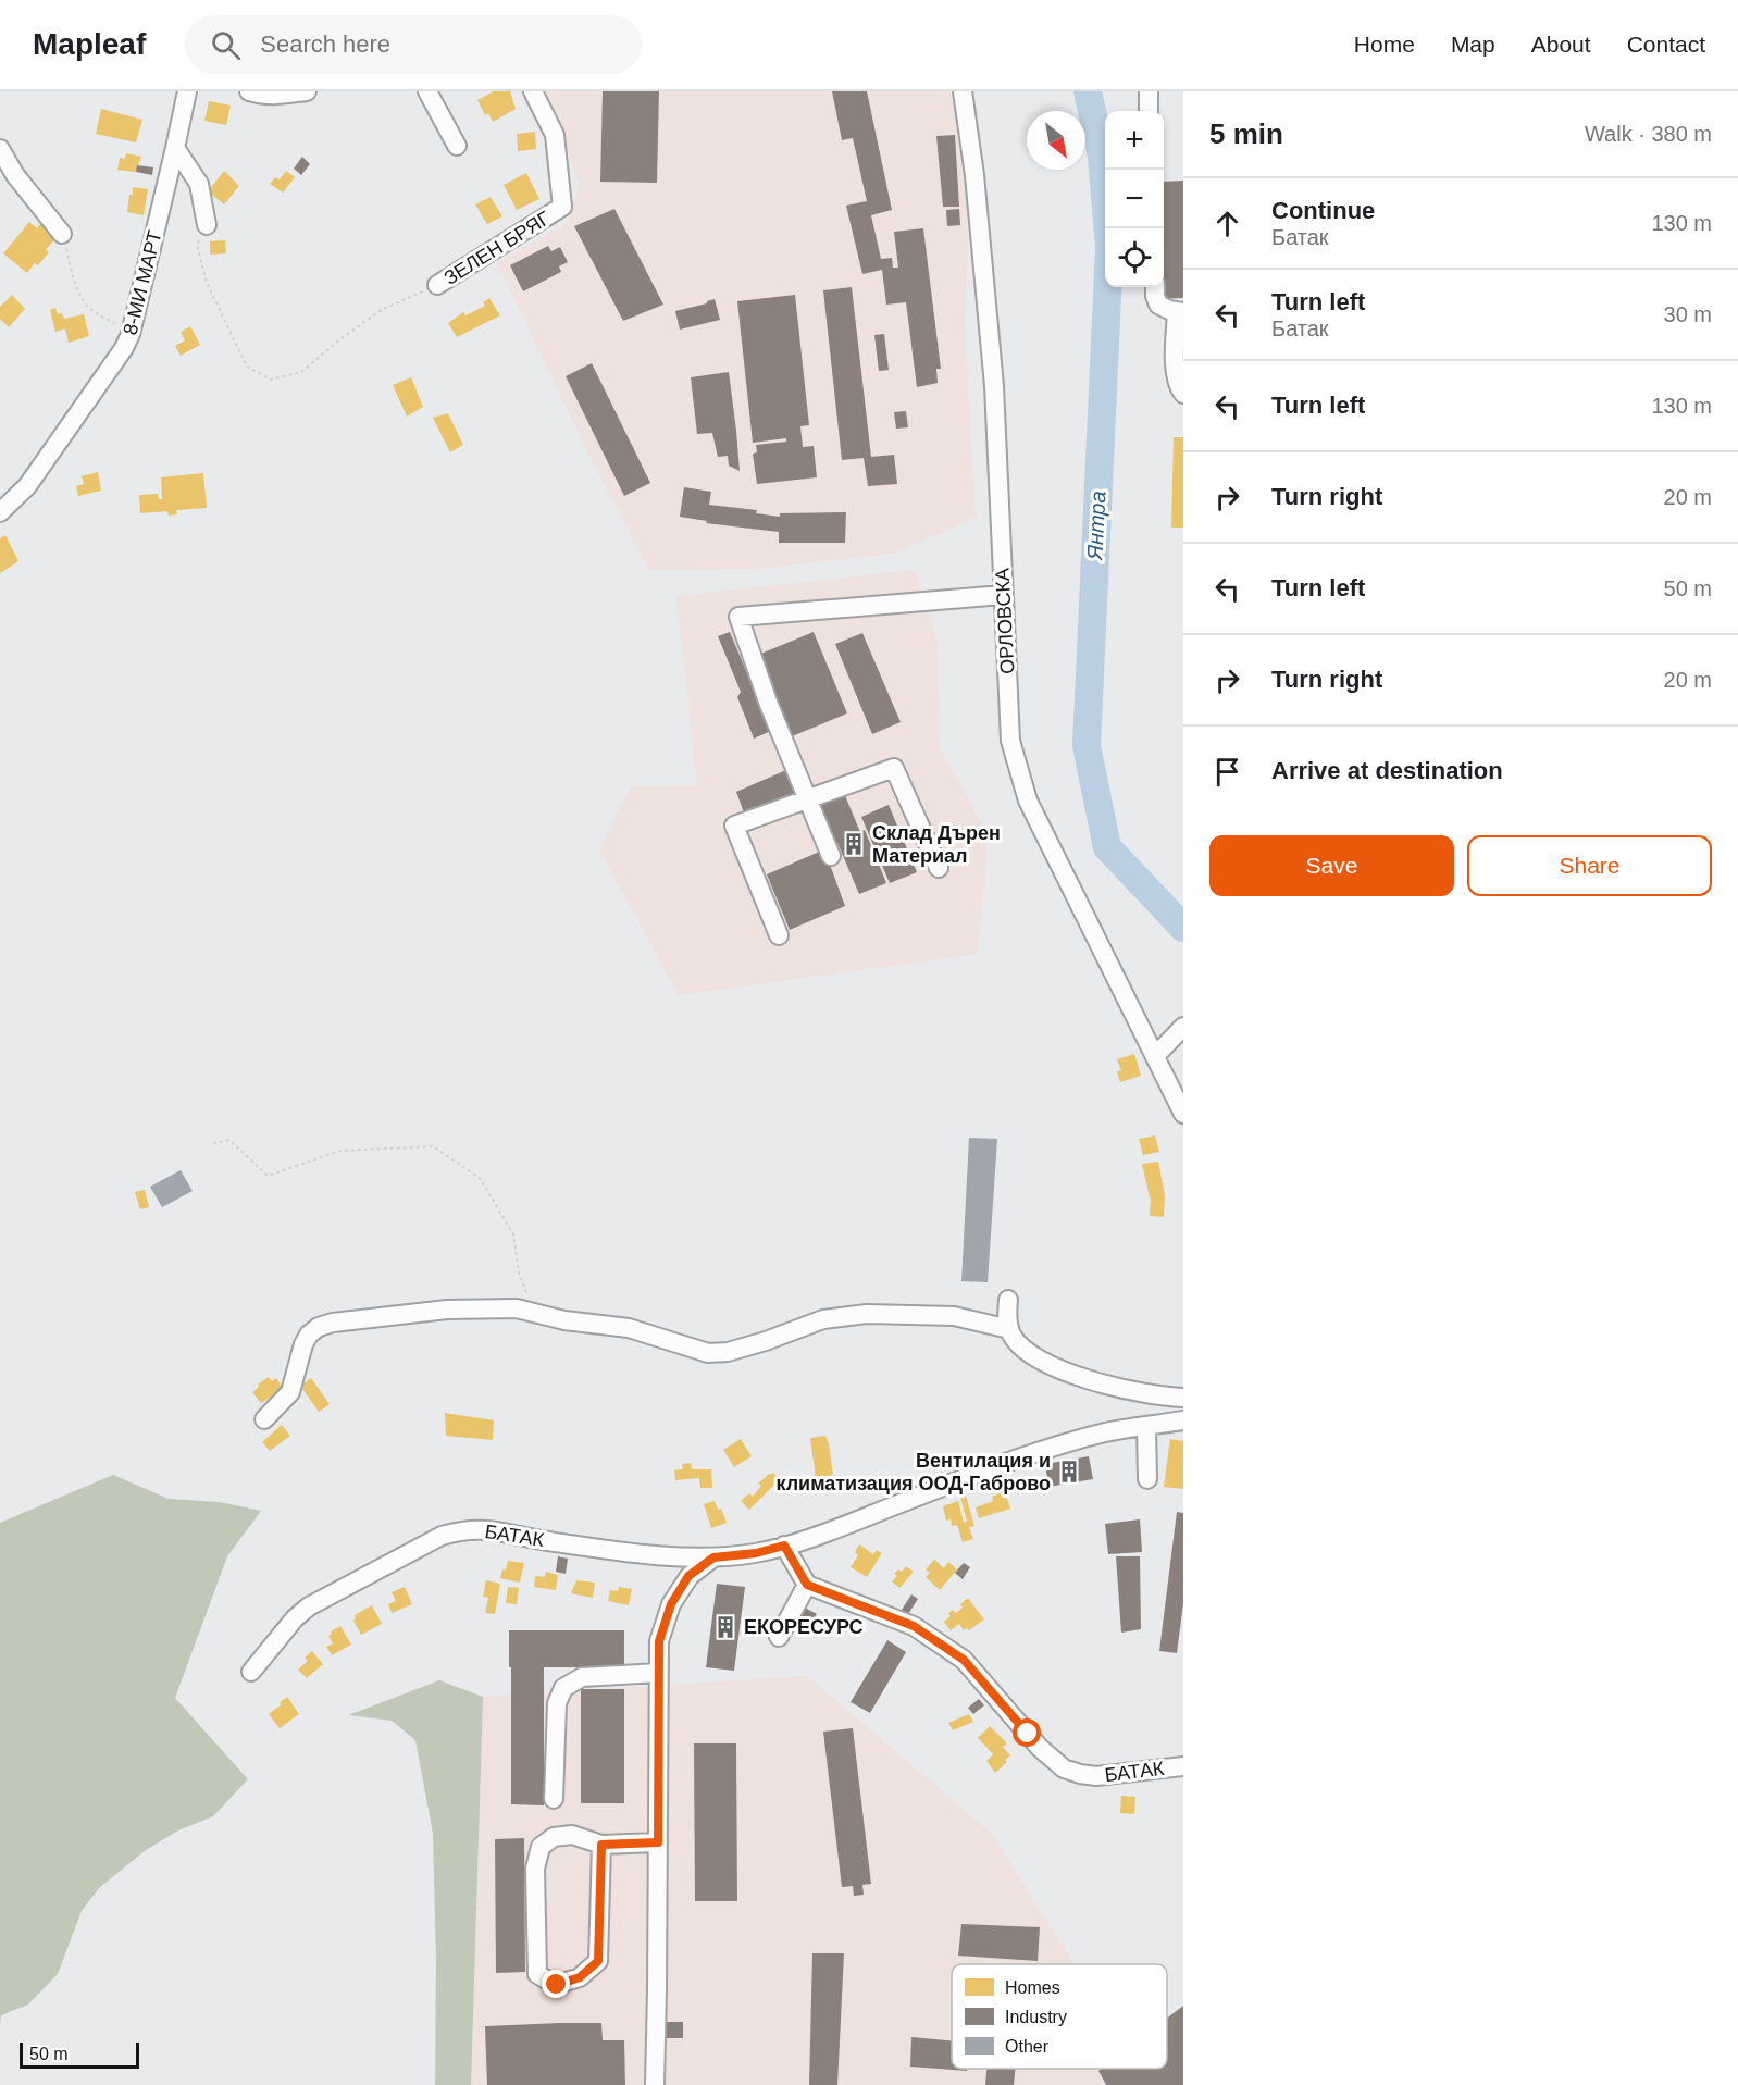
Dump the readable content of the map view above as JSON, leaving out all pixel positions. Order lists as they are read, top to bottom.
{
  "streets": {
    "street": [
      "ЗЕЛЕН БРЯГ",
      "8-МИ МАРТ",
      "ОРЛОВСКА",
      "БАТАК"
    ]
  },
  "water": ["Янтра"],
  "places": {
    "building": ["Склад Дърен Материал", "Вентилация и климатизация ООД-Габрово", "ЕКОРЕСУРС"]
  },
  "legend": ["Homes", "Industry", "Other"],
  "scale_bar": "50 m",
  "north": "bottom right",
  "page": {
    "header": "Mapleaf",
    "search": "Search here",
    "nav": [
      "Home",
      "Map",
      "About",
      "Contact"
    ],
    "heading": ["5 min", "Walk · 380 m"],
    "map_buttons": ["+", "−"],
    "list": [
      ["Continue", "Батак", "130 m"],
      ["Turn left", "Батак", "30 m"],
      ["Turn left", "130 m"],
      ["Turn right", "20 m"],
      ["Turn left", "50 m"],
      ["Turn right", "20 m"],
      "Arrive at destination"
    ],
    "buttons": ["Save", "Share"],
    "scale": "50 m"
  }
}
